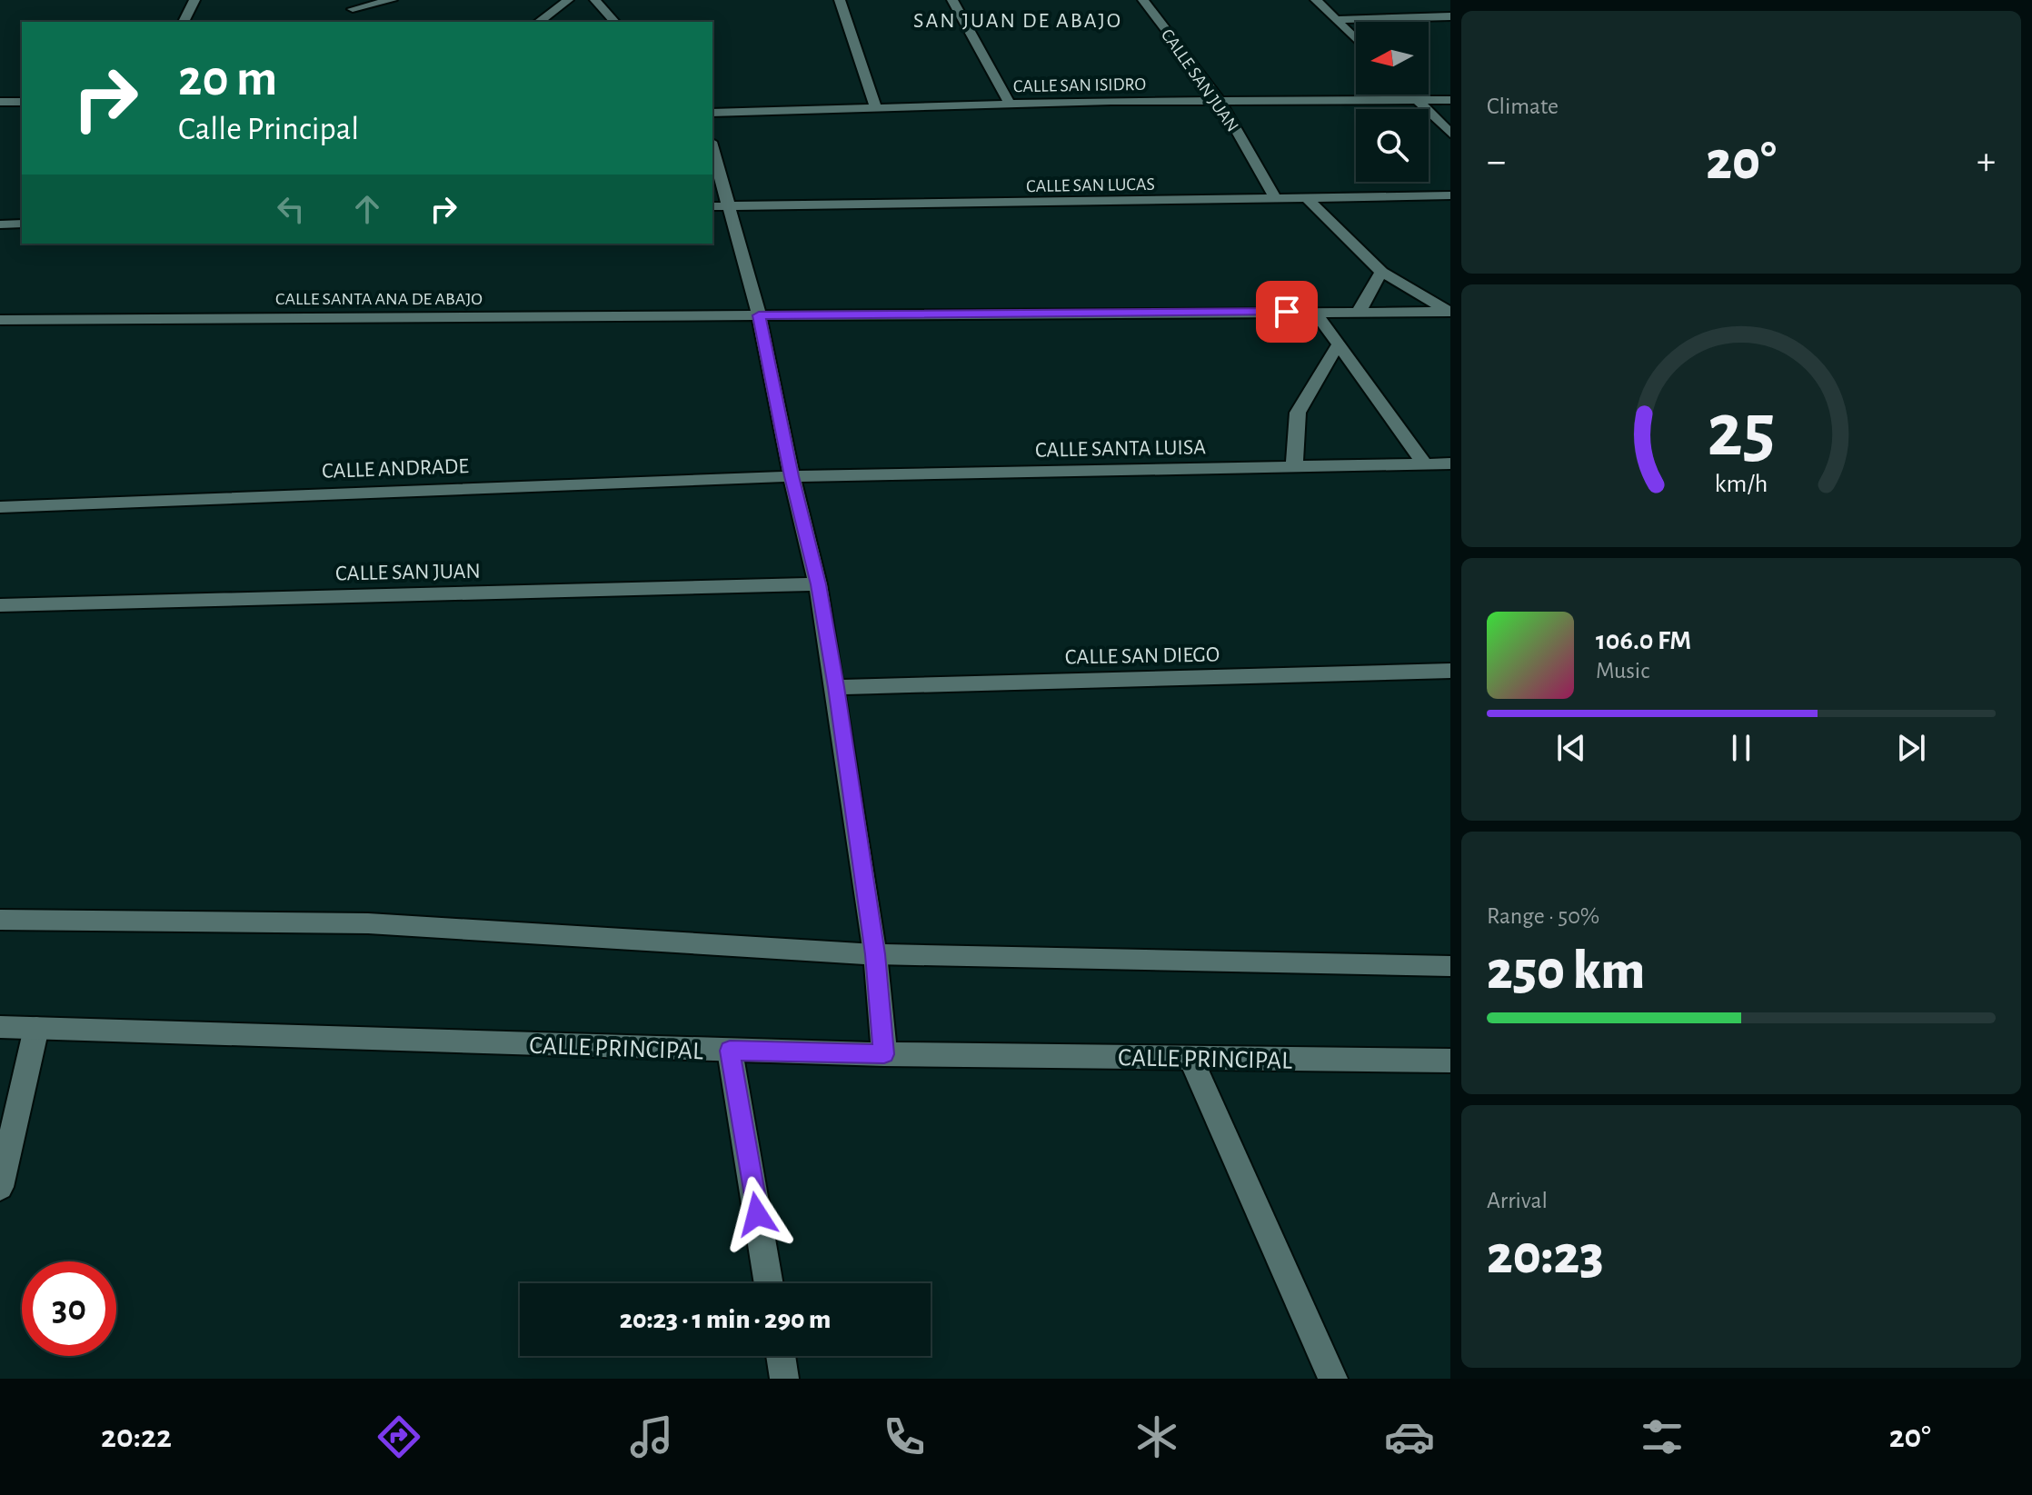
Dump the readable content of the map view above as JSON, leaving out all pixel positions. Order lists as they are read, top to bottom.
{
  "streets": {
    "street": [
      "CALLE SAN JUAN",
      "CALLE SAN ISIDRO",
      "CALLE SAN LUCAS",
      "CALLE SANTA ANA DE ABAJO",
      "CALLE SANTA LUISA",
      "CALLE ANDRADE",
      "CALLE SAN DIEGO",
      "CALLE PRINCIPAL"
    ]
  },
  "crossings": [
    ["CALLE SAN JUAN", "CALLE SAN ISIDRO"],
    ["CALLE SAN JUAN", "CALLE SAN LUCAS"],
    ["CALLE SANTA LUISA", "CALLE ANDRADE"]
  ],
  "districts": ["SAN JUAN DE ABAJO"],
  "north": "left",
  "page": {
    "tile": [
      "Climate",
      ["Range · 50%", "250 km"],
      ["Arrival", "20:23"]
    ],
    "turn": ["20 m", "Calle Principal"],
    "heat": ["−", "20°", "+"],
    "song": ["106.0 FM", "Music"],
    "limit": "30",
    "trip": "20:23 · 1 min · 290 m",
    "tabs": ["20:22", "20°"],
    "gauge": ["25", "km/h"]
  }
}
